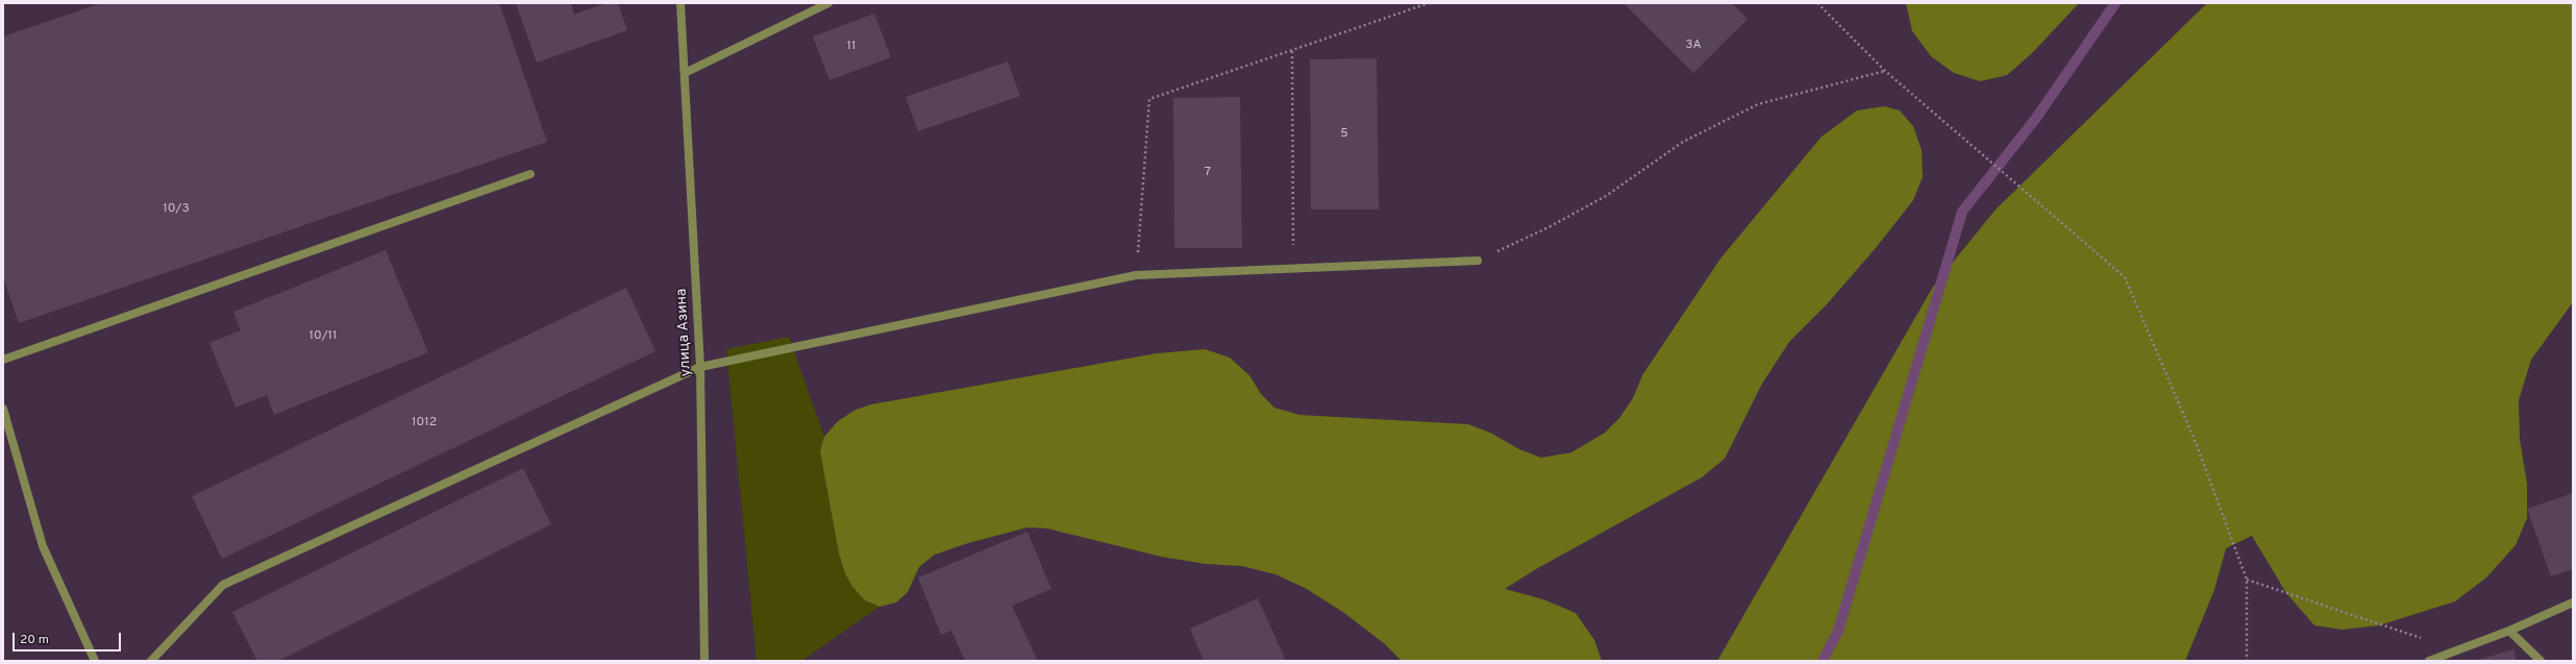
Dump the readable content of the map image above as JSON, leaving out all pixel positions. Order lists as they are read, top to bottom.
{
  "streets": {
    "street": ["улица Азина"]
  },
  "house_numbers": [
    "3А",
    "11",
    "5",
    "7",
    "10/3",
    "10/11",
    "1012"
  ],
  "scale_bar": "20 m"
}
